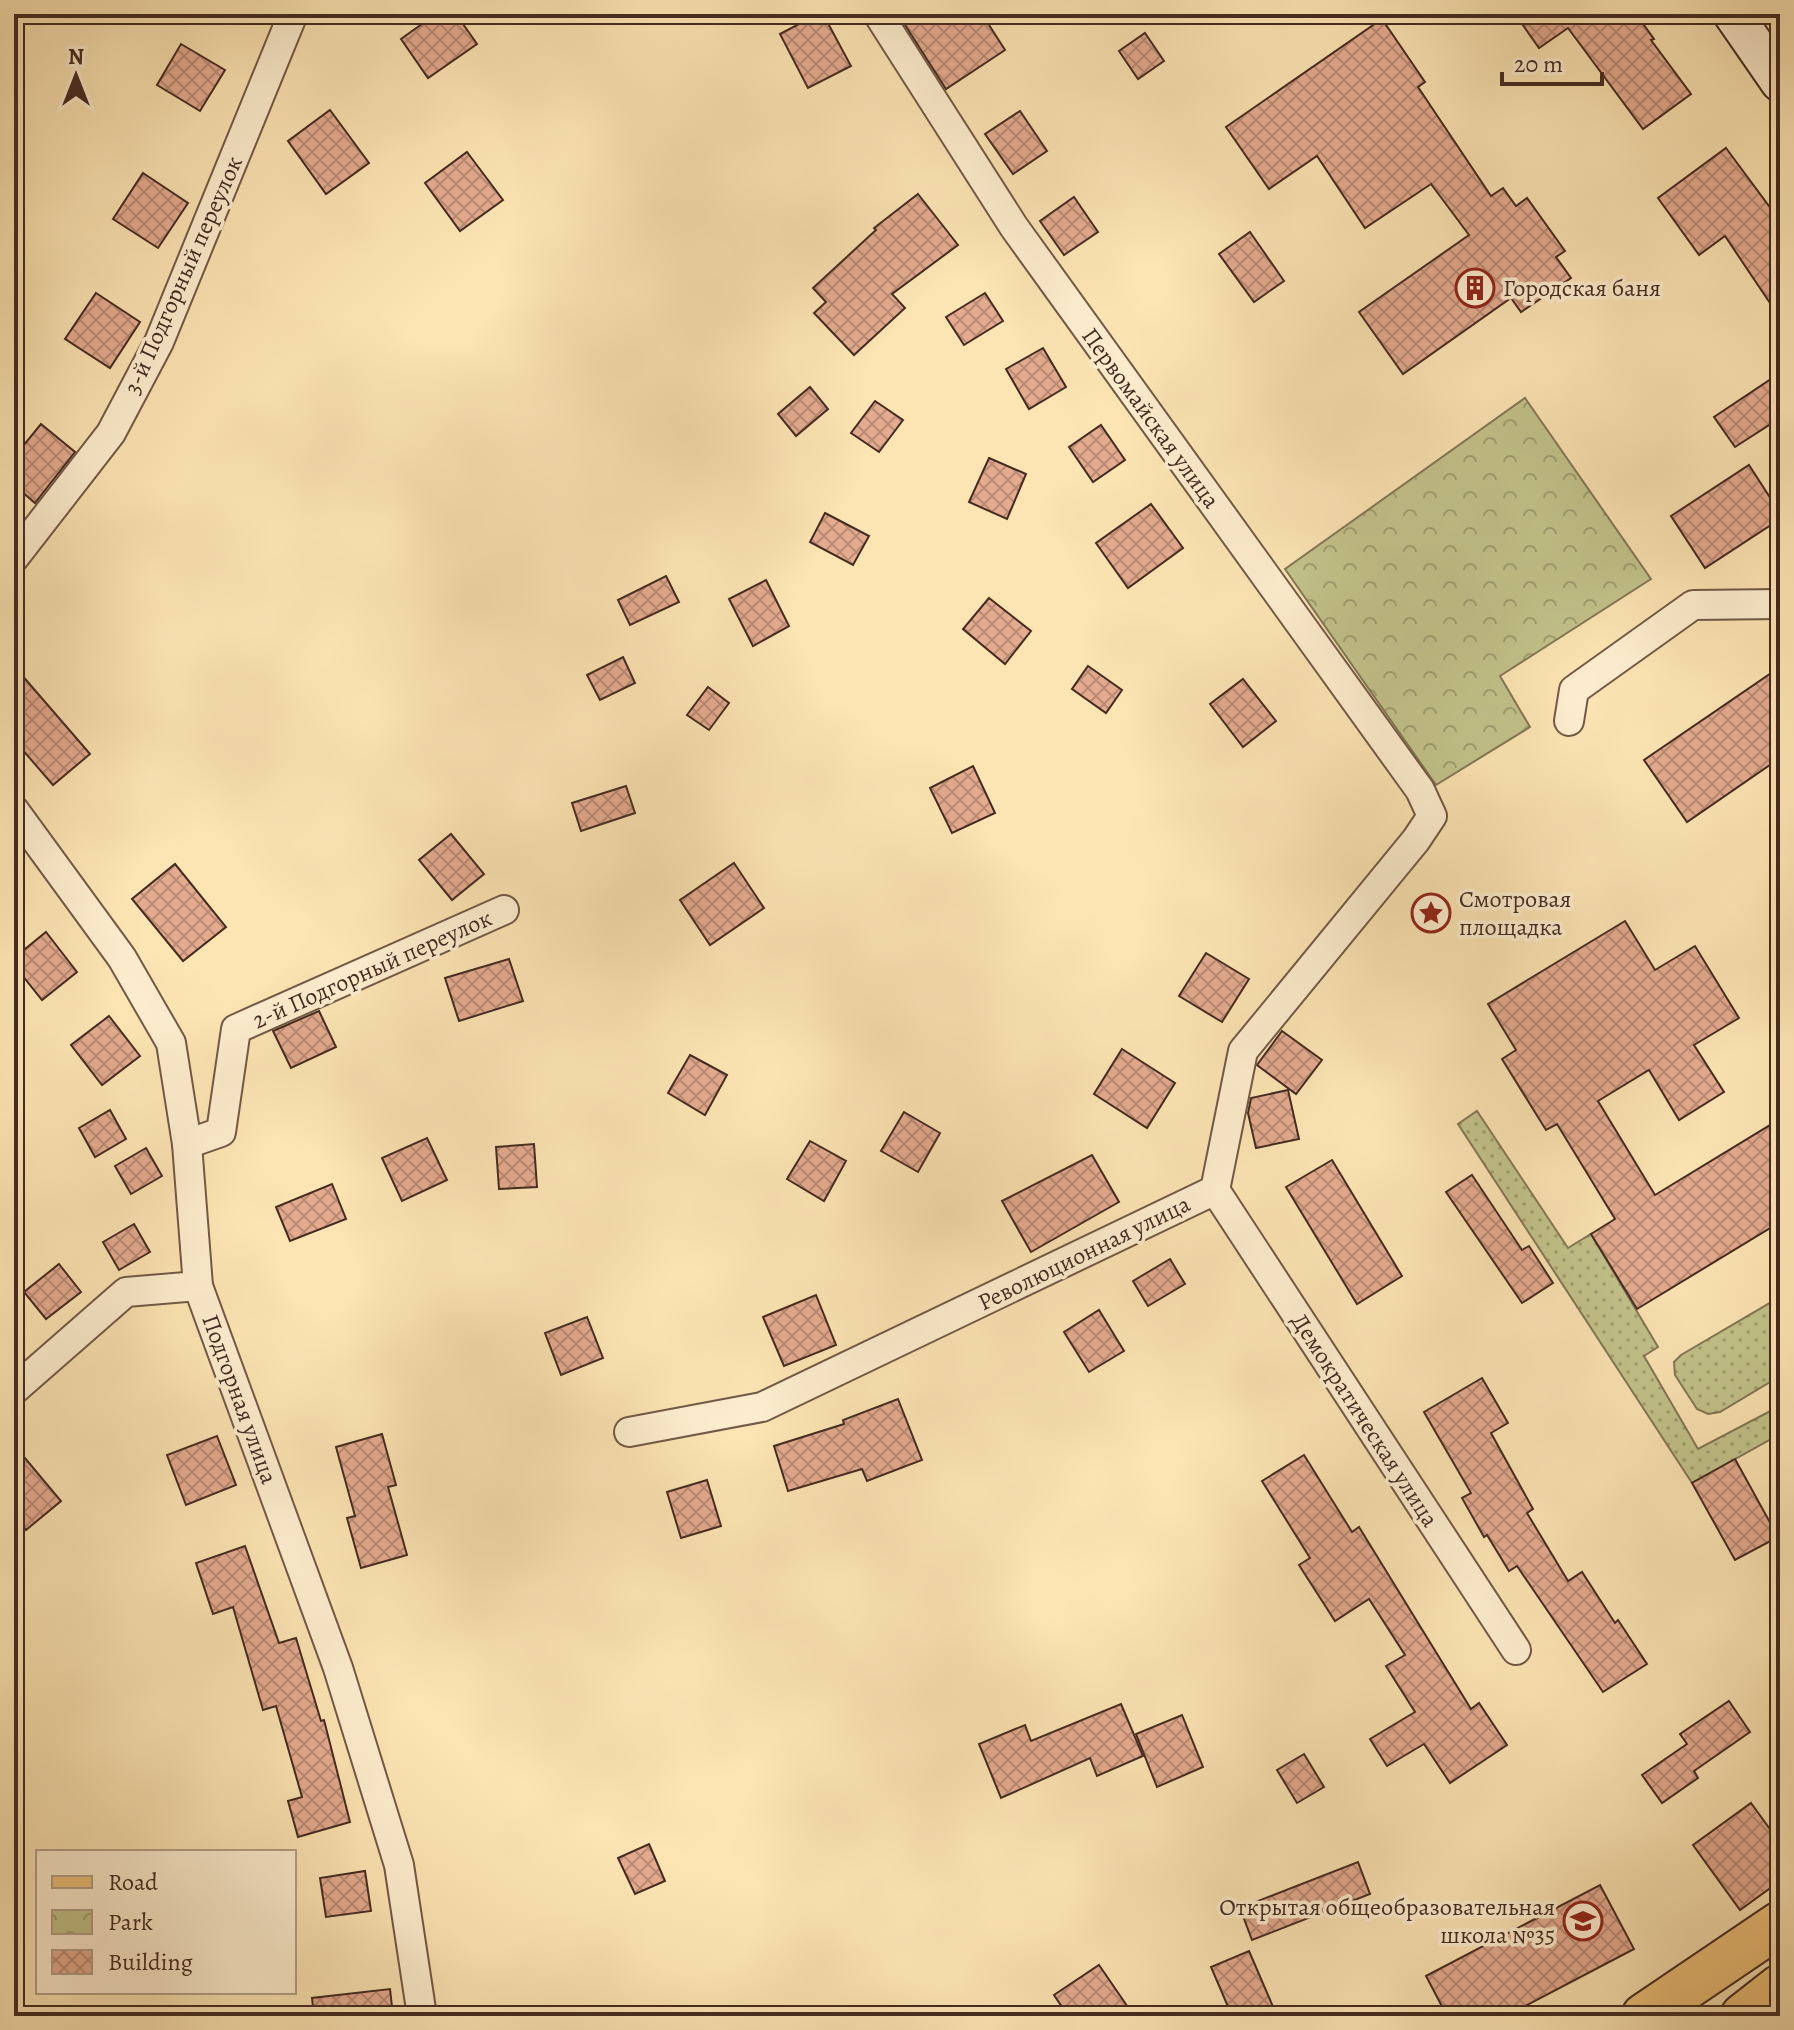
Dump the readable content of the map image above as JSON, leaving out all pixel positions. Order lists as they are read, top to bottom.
{
  "streets": {
    "street": [
      "3-й Подгорный переулок",
      "Первомайская улица",
      "2-й Подгорный переулок",
      "Революционная улица",
      "Подгорная улица",
      "Демократическая улица"
    ]
  },
  "crossings": [
    ["Первомайская улица", "Революционная улица"],
    ["2-й Подгорный переулок", "Подгорная улица"],
    ["Революционная улица", "Демократическая улица"]
  ],
  "places": {
    "building": ["Городская баня"],
    "place": ["Смотровая площадка"],
    "school or university": ["Открытая общеобразовательная школа №35"]
  },
  "legend": ["Road", "Park", "Building"],
  "scale_bar": "20 m",
  "north": "top"
}
